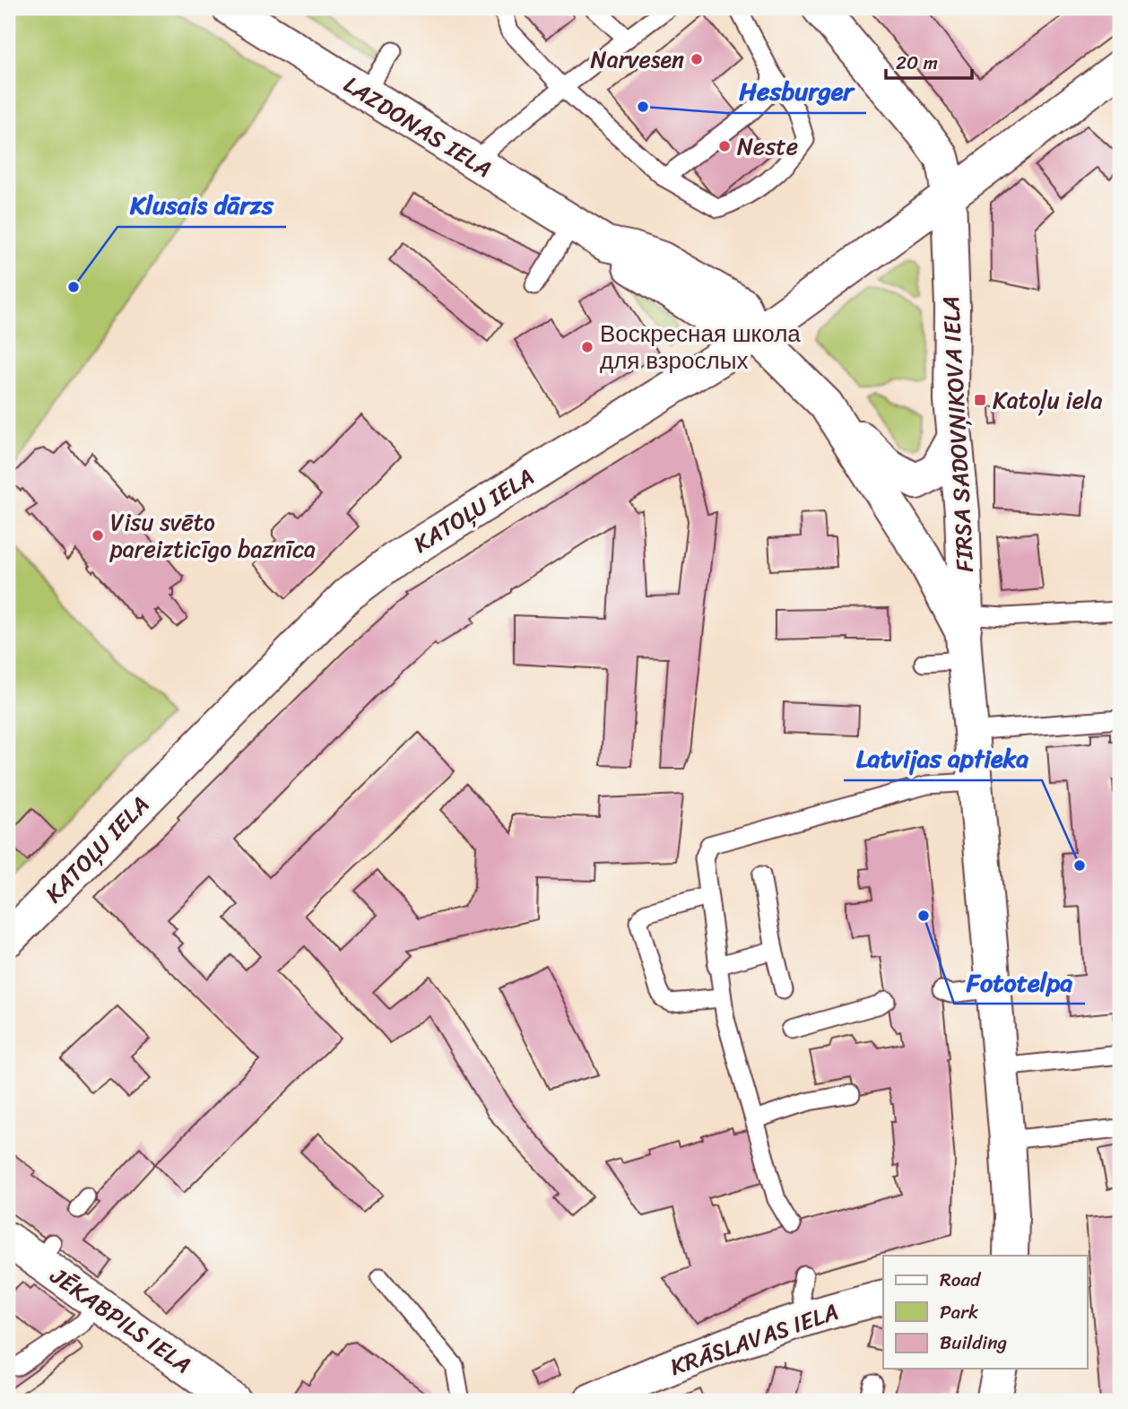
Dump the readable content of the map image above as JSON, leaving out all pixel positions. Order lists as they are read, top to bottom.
{
  "streets": {
    "street": [
      "LAZDONAS IELA",
      "FIRSA SADOVŅIKOVA IELA",
      "KATOĻU IELA",
      "JĒKABPILS IELA",
      "KRĀSLAVAS IELA"
    ]
  },
  "crossings": [
    ["LAZDONAS IELA", "FIRSA SADOVŅIKOVA IELA"],
    ["LAZDONAS IELA", "KATOĻU IELA"],
    ["FIRSA SADOVŅIKOVA IELA", "KATOĻU IELA"]
  ],
  "places": {
    "other": [
      "Narvesen",
      "Hesburger",
      "Neste",
      "Klusais dārzs",
      "Воскресная школа для взрослых",
      "Visu svēto pareizticīgo baznīca",
      "Latvijas aptieka",
      "Fototelpa"
    ],
    "transit": ["Katoļu iela"]
  },
  "legend": ["Road", "Park", "Building"],
  "scale_bar": "20 m"
}
